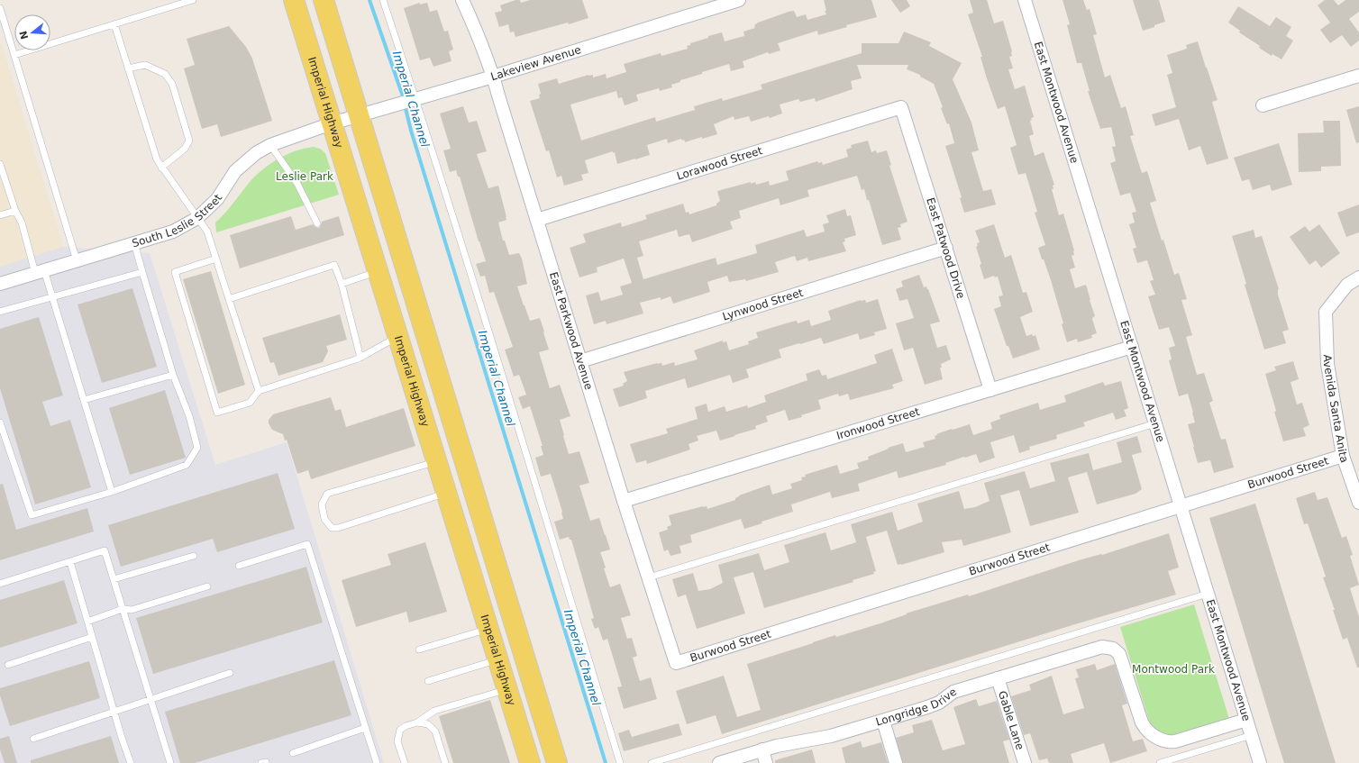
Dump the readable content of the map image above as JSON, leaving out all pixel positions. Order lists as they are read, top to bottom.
{
  "streets": {
    "main road": ["Imperial Highway"],
    "street": [
      "Lakeview Avenue",
      "East Montwood Avenue",
      "Lorawood Street",
      "South Leslie Street",
      "East Patwood Drive",
      "Lynwood Street",
      "East Parkwood Avenue",
      "Avenida Santa Anita",
      "Ironwood Street",
      "Burwood Street",
      "Longridge Drive",
      "Gable Lane"
    ]
  },
  "crossings": [
    ["Lakeview Avenue", "Imperial Highway"],
    ["Lakeview Avenue", "South Leslie Street"],
    ["Lakeview Avenue", "East Parkwood Avenue"],
    ["Imperial Highway", "South Leslie Street"],
    ["East Montwood Avenue", "Ironwood Street"],
    ["East Montwood Avenue", "Burwood Street"],
    ["East Montwood Avenue", "Longridge Drive"],
    ["Lorawood Street", "East Patwood Drive"],
    ["Lorawood Street", "East Parkwood Avenue"],
    ["East Patwood Drive", "Lynwood Street"],
    ["East Patwood Drive", "Ironwood Street"],
    ["Lynwood Street", "East Parkwood Avenue"],
    ["East Parkwood Avenue", "Ironwood Street"],
    ["East Parkwood Avenue", "Burwood Street"],
    ["Avenida Santa Anita", "Burwood Street"],
    ["Longridge Drive", "Gable Lane"]
  ],
  "water": ["Imperial Channel"],
  "parks": ["Leslie Park", "Montwood Park"],
  "north": "left"
}
